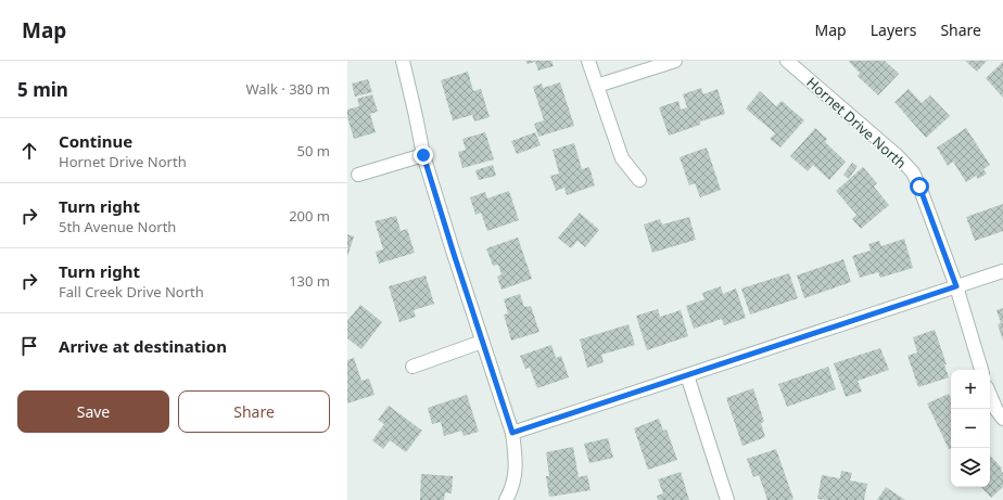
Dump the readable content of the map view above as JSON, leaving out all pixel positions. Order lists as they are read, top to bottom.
{
  "streets": {
    "street": ["Hornet Drive North"]
  },
  "page": {
    "header": "Map",
    "nav": ["Map", "Layers", "Share"],
    "heading": ["5 min", "Walk · 380 m"],
    "list": [
      ["Continue", "Hornet Drive North", "50 m"],
      ["Turn right", "5th Avenue North", "200 m"],
      ["Turn right", "Fall Creek Drive North", "130 m"],
      "Arrive at destination"
    ],
    "map_buttons": ["+", "−"],
    "buttons": ["Save", "Share"]
  }
}
